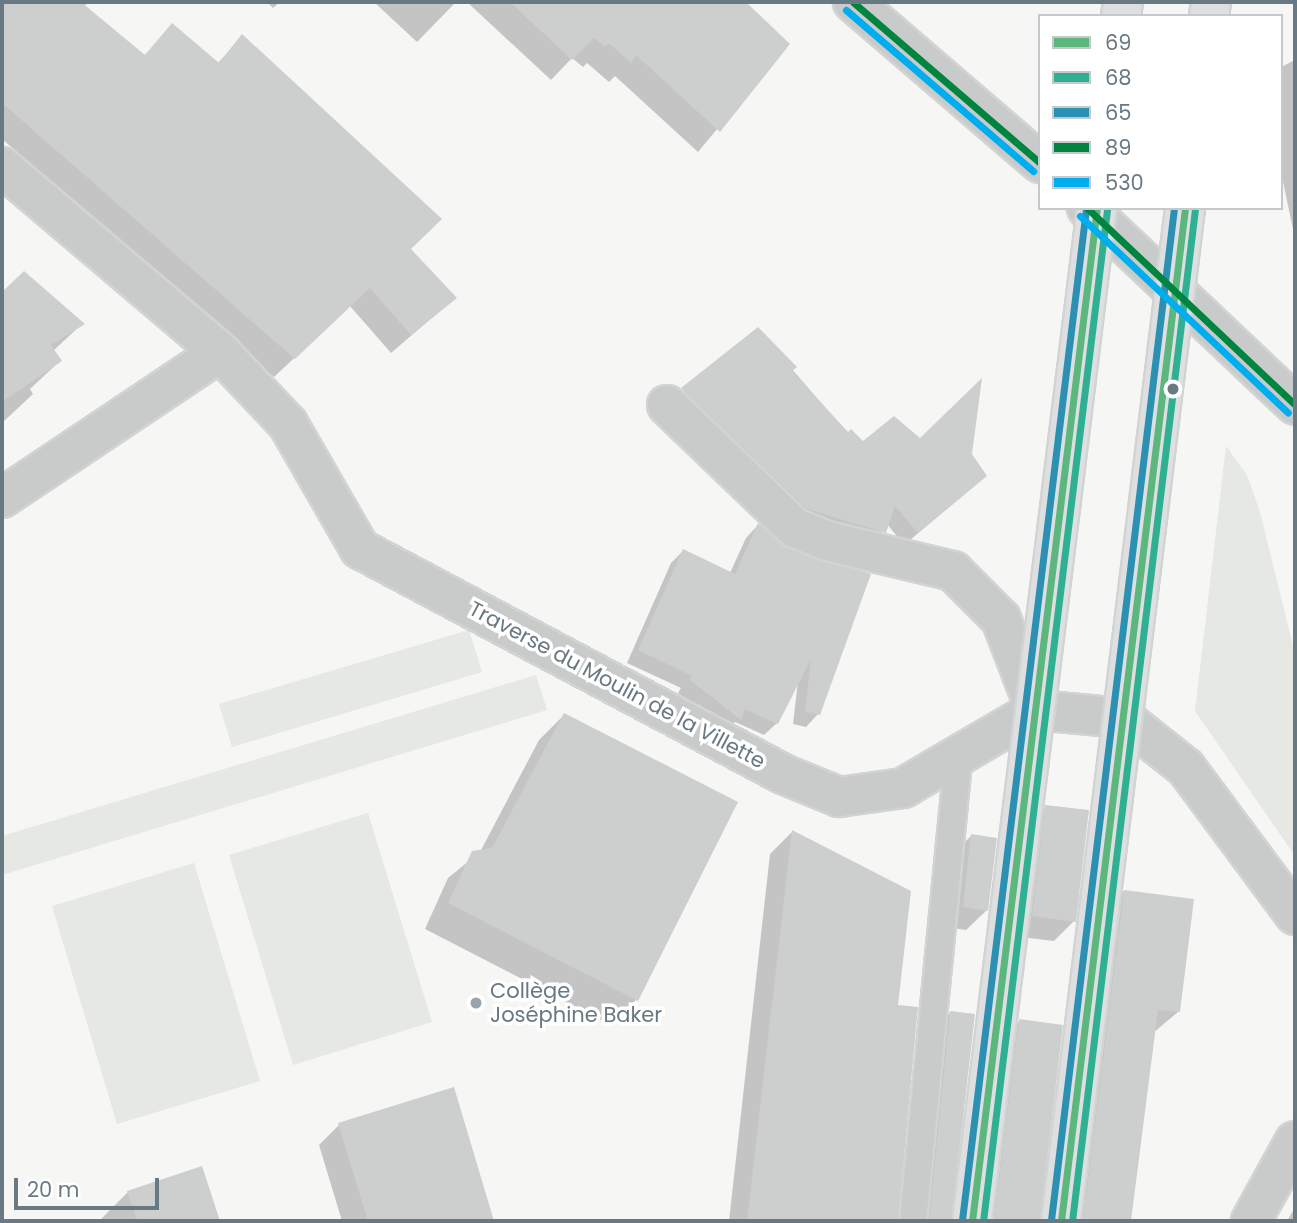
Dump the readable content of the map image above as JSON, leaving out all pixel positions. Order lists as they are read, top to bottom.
{
  "streets": {
    "street": ["Traverse du Moulin de la Villette"]
  },
  "places": ["Collège Joséphine Baker"],
  "lines": [
    "transit line 89",
    "transit line 530",
    "transit line 69",
    "transit line 68",
    "transit line 65"
  ],
  "legend": [
    "69",
    "68",
    "65",
    "89",
    "530"
  ],
  "scale_bar": "20 m"
}
